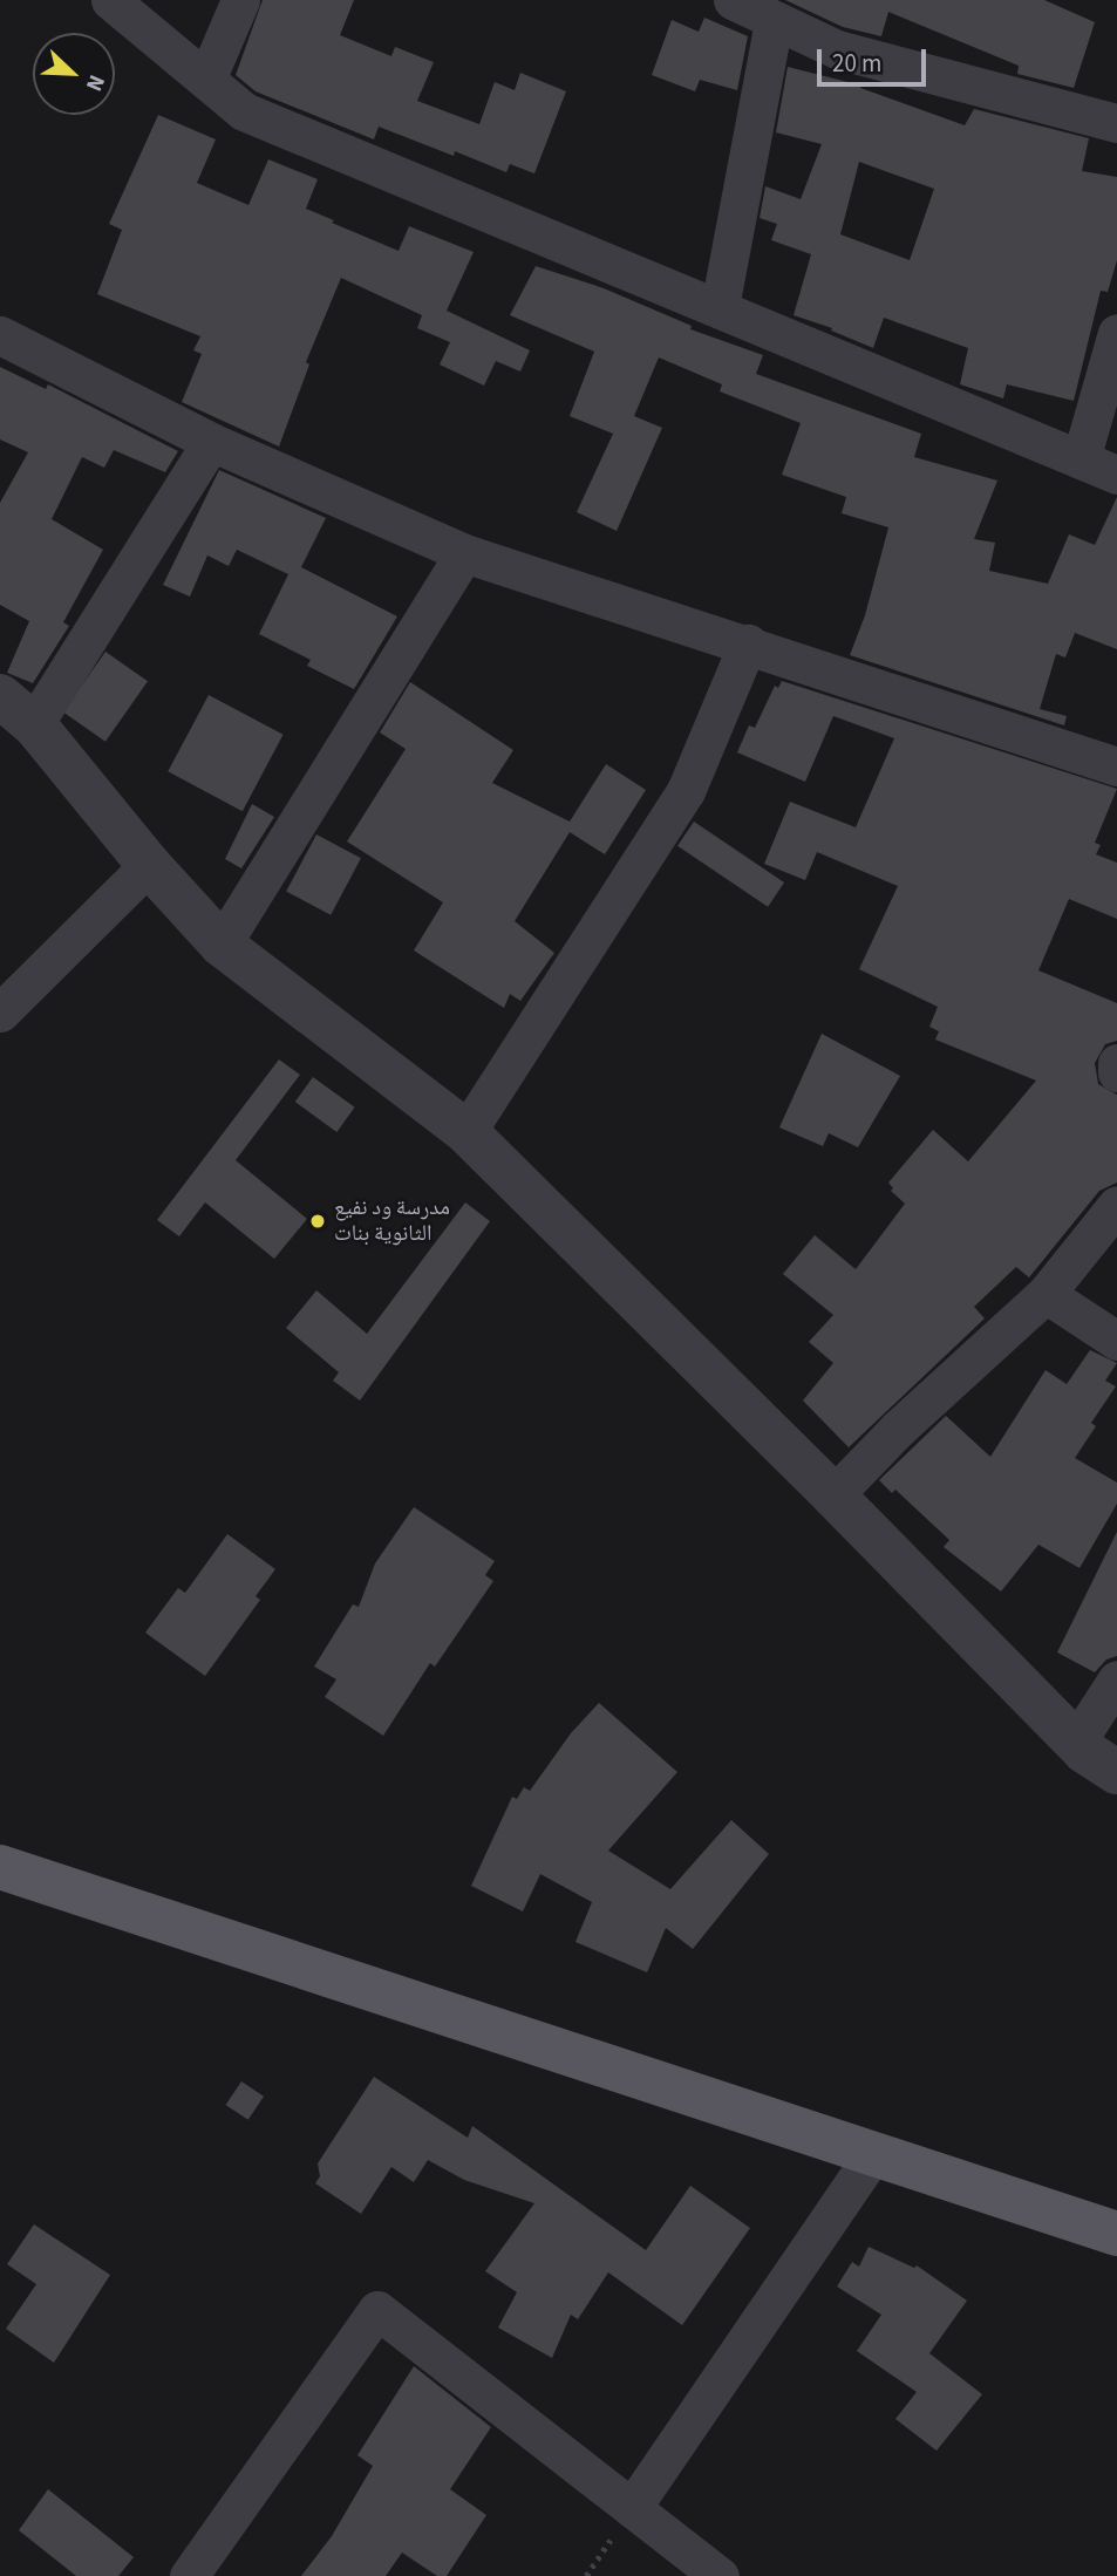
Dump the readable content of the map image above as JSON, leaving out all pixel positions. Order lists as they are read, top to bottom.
{
  "places": ["مدرسة ود نفيع الثانوية بنات"],
  "scale_bar": "20 m",
  "north": "bottom right"
}
